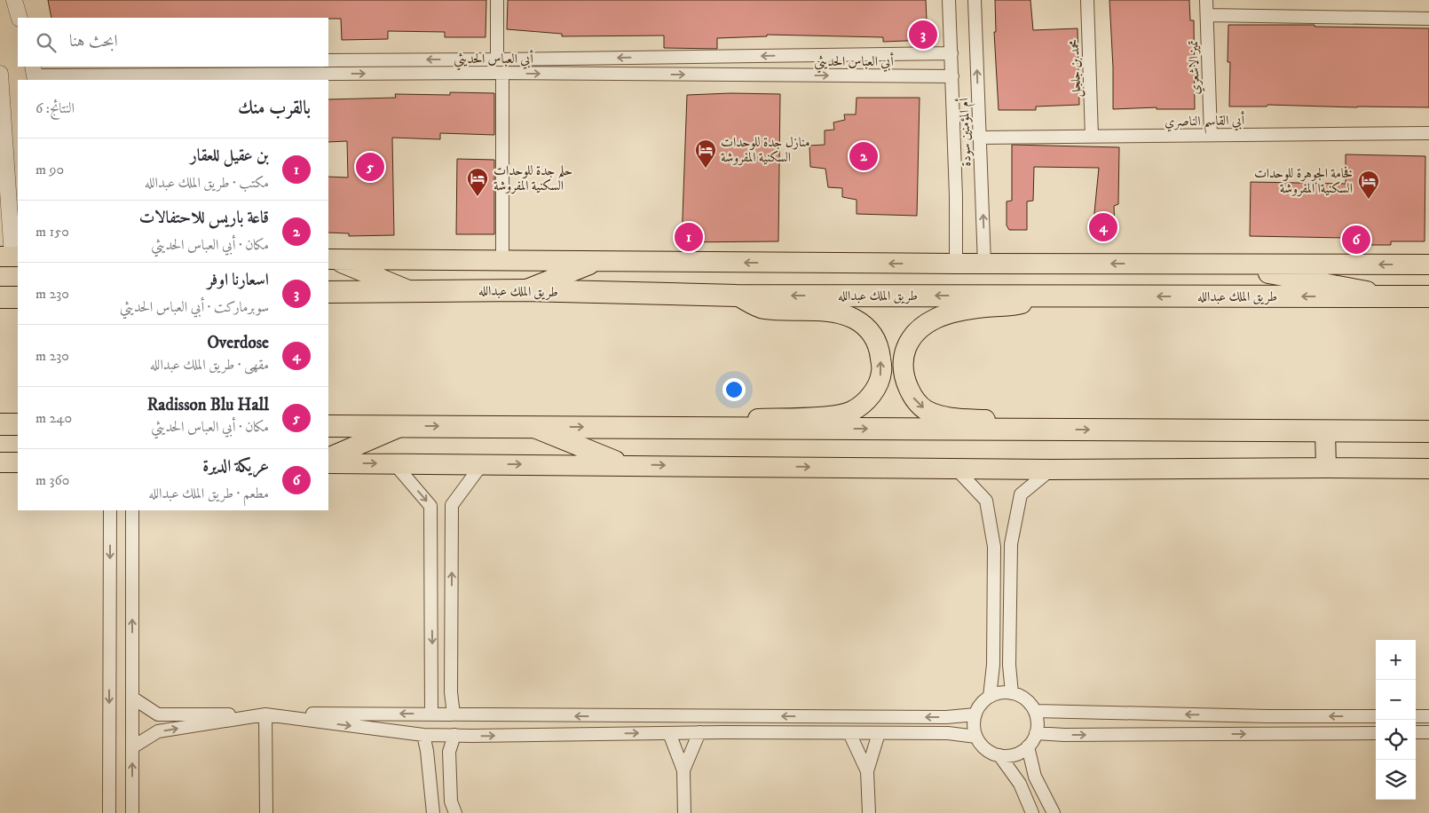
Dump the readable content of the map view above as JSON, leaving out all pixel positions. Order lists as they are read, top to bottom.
{
  "streets": {
    "highway": ["طريق الملك عبدالله"],
    "street": [
      "أبي العباس الحديثي",
      "تميز الاشعري",
      "محمد بن جلجل",
      "أبي القاسم الناصري",
      "أم المؤمنين سودة"
    ]
  },
  "crossings": [
    ["أبي العباس الحديثي", "أم المؤمنين سودة"],
    ["تميز الاشعري", "أبي القاسم الناصري"],
    ["محمد بن جلجل", "أبي القاسم الناصري"],
    ["أبي القاسم الناصري", "أم المؤمنين سودة"]
  ],
  "places": {
    "hotel": ["منازل جدة للوحدات السكنية المفروشة", "حلم جدة للوحدات السكنية المفروشة", "فخامة الجوهرة للوحدات السكنيةا المفروشة"]
  },
  "page": {
    "search": "ابحث هنا",
    "pins": [
      "3",
      "2",
      "5",
      "4",
      "1",
      "6"
    ],
    "heading": ["بالقرب منك", "النتائج: 6"],
    "list": [
      {
        "mark": "1",
        "name": "بن عقيل للعقار",
        "note": "مكتب · طريق الملك عبدالله",
        "value": "90 m"
      },
      {
        "mark": "2",
        "name": "قاعة باريس للاحتفالات",
        "note": "مكان · أبي العباس الحديثي",
        "value": "150 m"
      },
      {
        "mark": "3",
        "name": "اسعارنا اوفر",
        "note": "سوبرماركت · أبي العباس الحديثي",
        "value": "230 m"
      },
      {
        "mark": "4",
        "name": "Overdose",
        "note": "مقهى · طريق الملك عبدالله",
        "value": "230 m"
      },
      {
        "mark": "5",
        "name": "Radisson Blu Hall",
        "note": "مكان · أبي العباس الحديثي",
        "value": "240 m"
      },
      {
        "mark": "6",
        "name": "عريكة الديرة",
        "note": "مطعم · طريق الملك عبدالله",
        "value": "360 m"
      }
    ],
    "map_buttons": ["+", "−"]
  }
}
